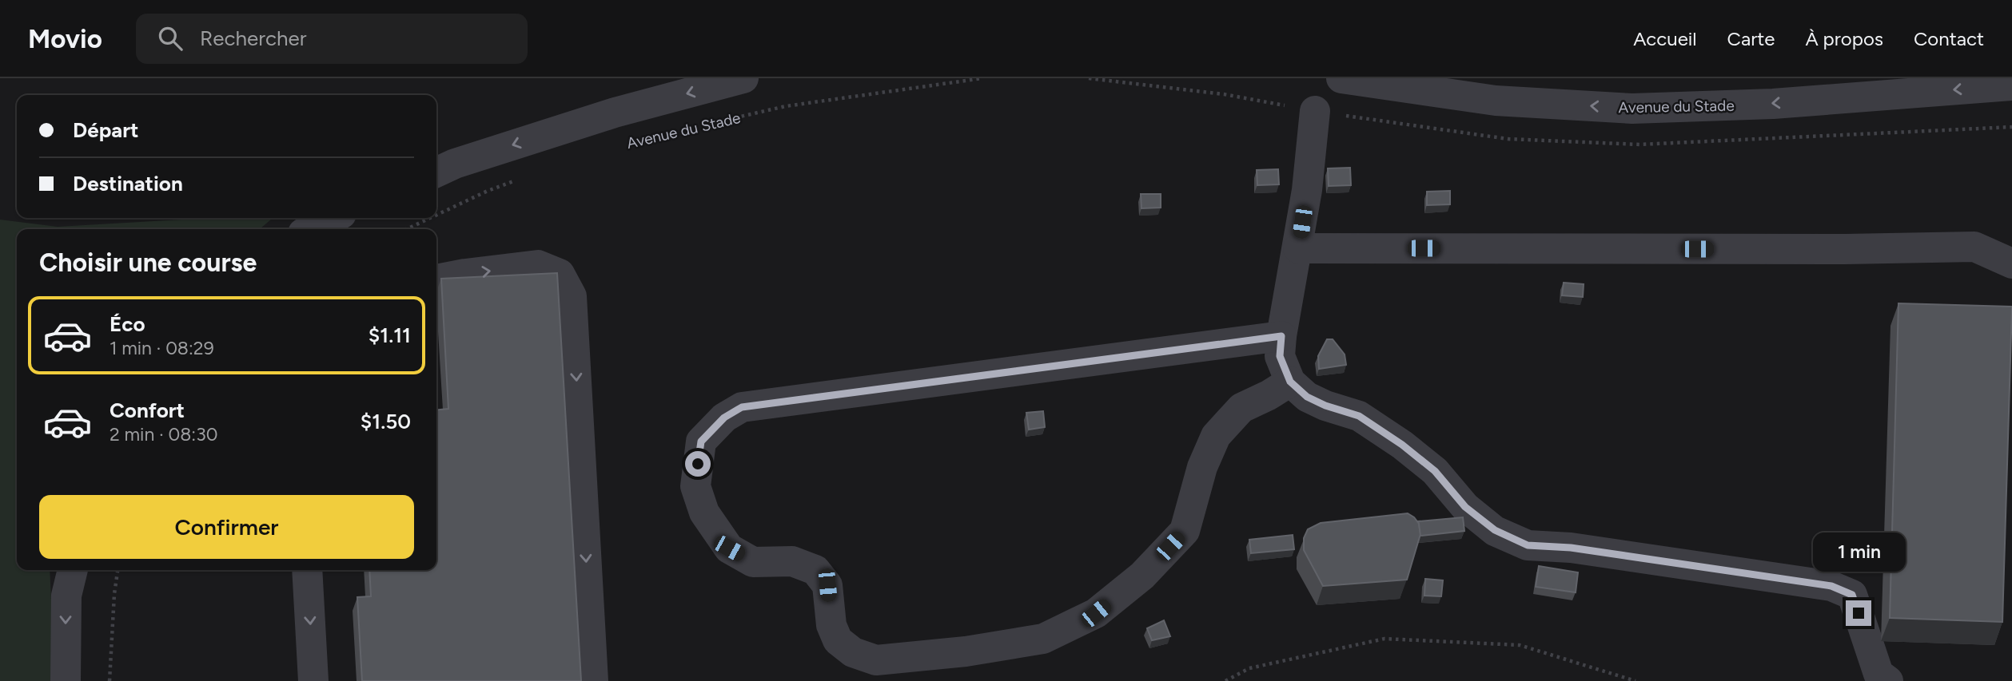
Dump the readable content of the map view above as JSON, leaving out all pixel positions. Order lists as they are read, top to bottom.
{
  "streets": {
    "street": ["Avenue du Stade"]
  },
  "one_way": ["Avenue du Stade"],
  "page": {
    "header": "Movio",
    "search": "Rechercher",
    "nav": [
      "Accueil",
      "Carte",
      "À propos",
      "Contact"
    ],
    "banner": ["Départ", "Destination"],
    "heading": "Choisir une course",
    "list": [
      {
        "name": "Éco",
        "note": "1 min · 08:29",
        "value": "$1.11"
      },
      {
        "name": "Confort",
        "note": "2 min · 08:30",
        "value": "$1.50"
      }
    ],
    "buttons": "Confirmer",
    "bubble": "1 min"
  }
}
